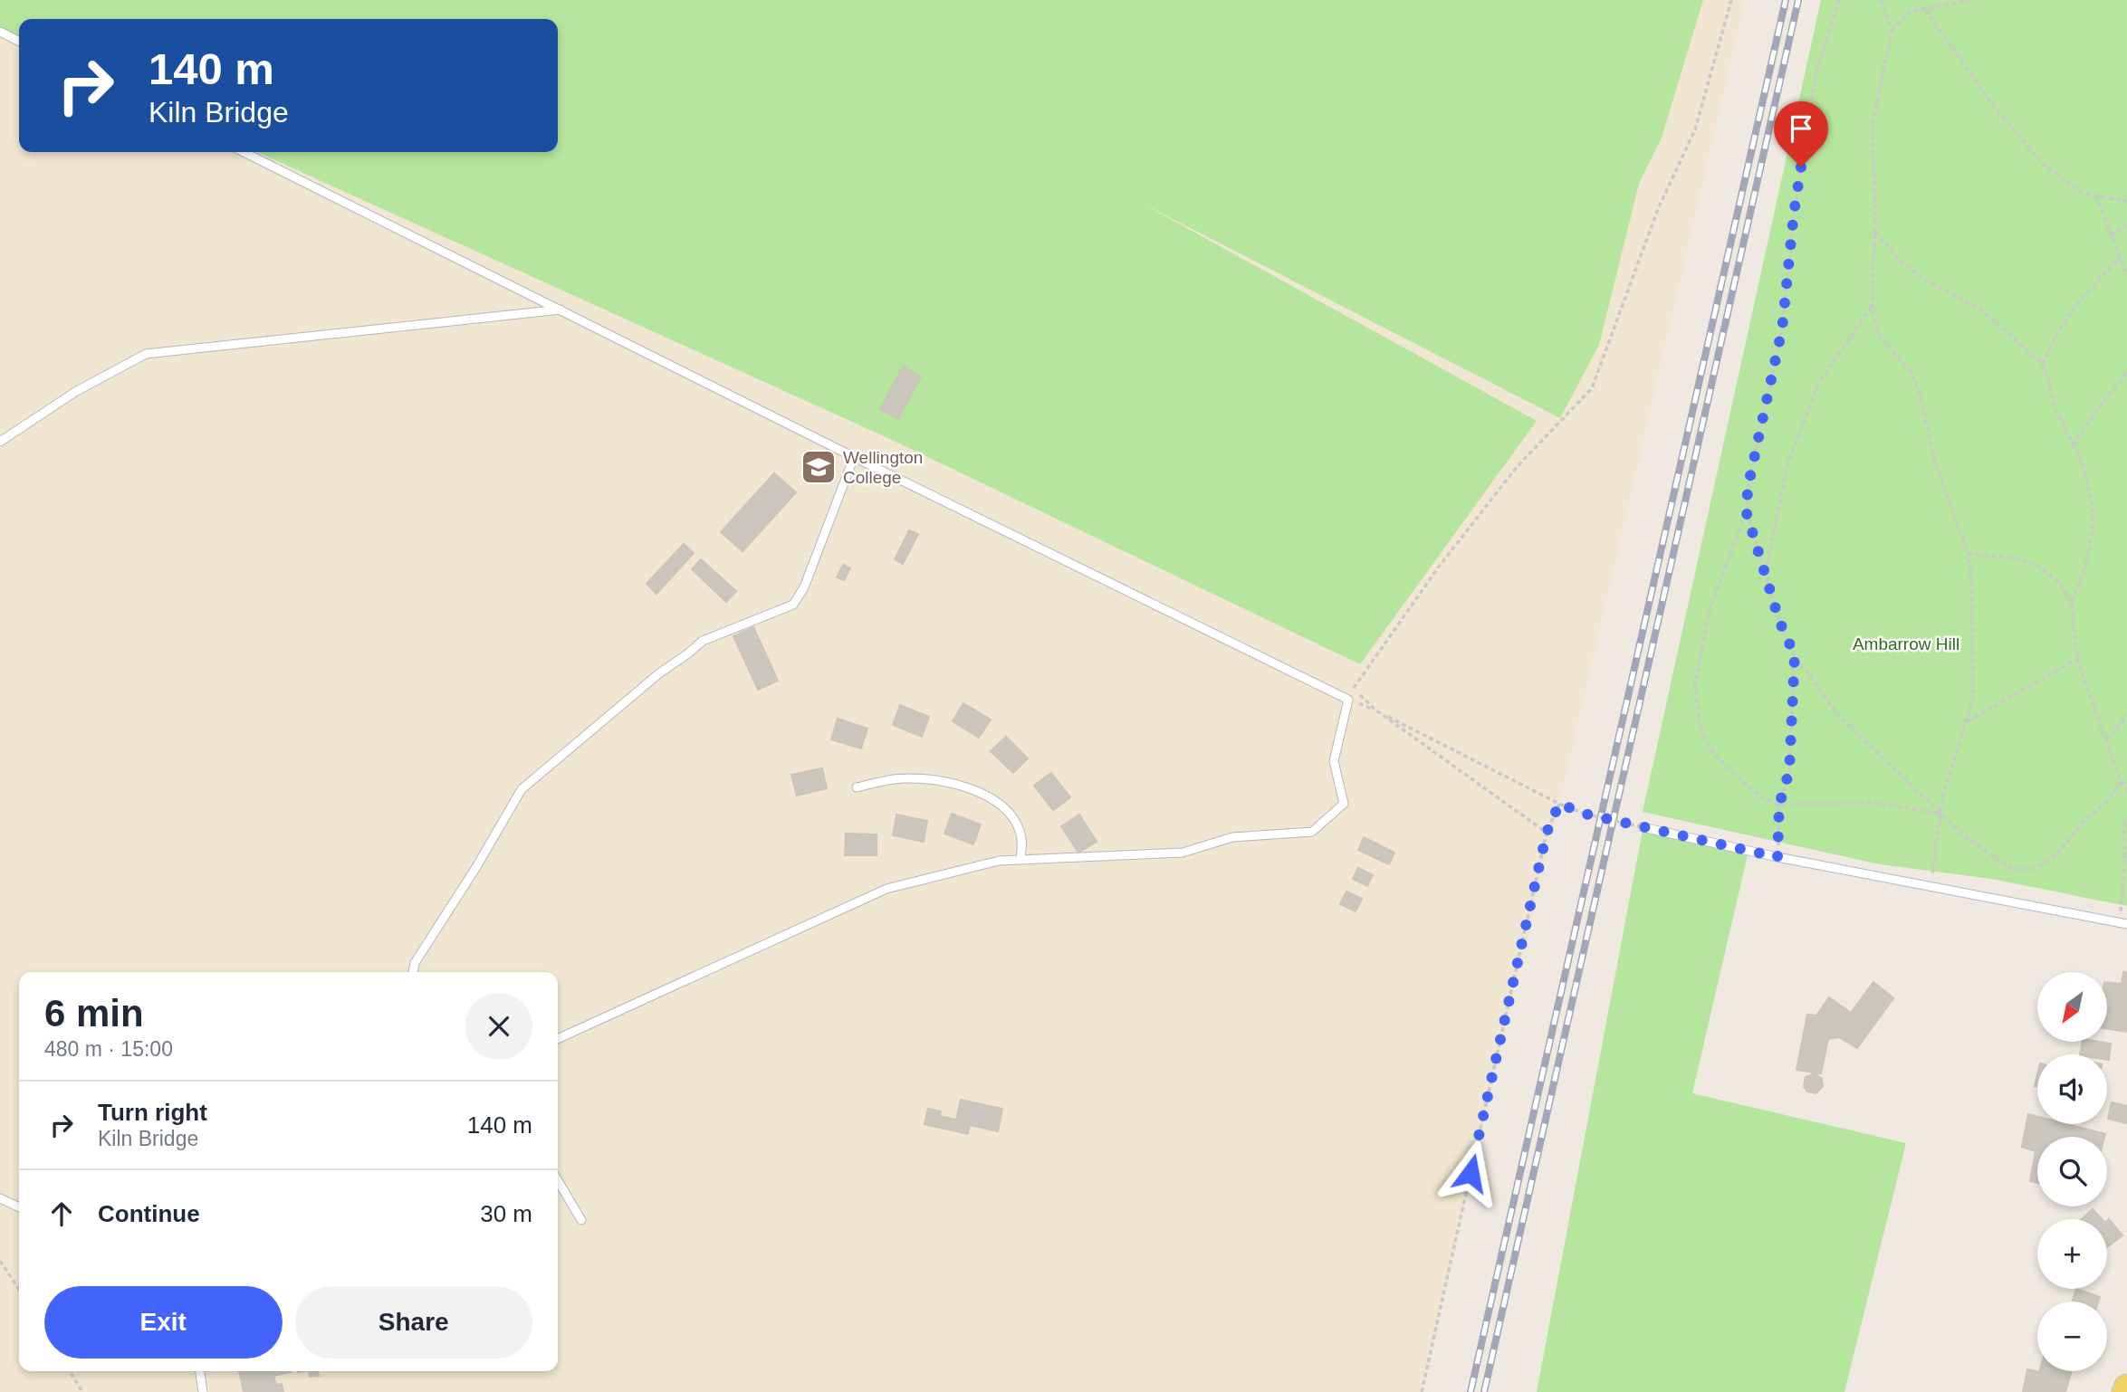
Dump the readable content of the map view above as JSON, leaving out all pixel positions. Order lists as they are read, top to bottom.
{
  "parks": ["Ambarrow Hill"],
  "places": {
    "school or university": ["Wellington College"]
  },
  "north": "bottom left",
  "page": {
    "turn": ["140 m", "Kiln Bridge"],
    "map_buttons": ["+", "−"],
    "heading": ["6 min", "480 m · 15:00"],
    "list": [
      {
        "name": "Turn right",
        "note": "Kiln Bridge",
        "value": "140 m"
      },
      {
        "name": "Continue",
        "value": "30 m"
      }
    ],
    "buttons": ["Exit", "Share"]
  }
}
